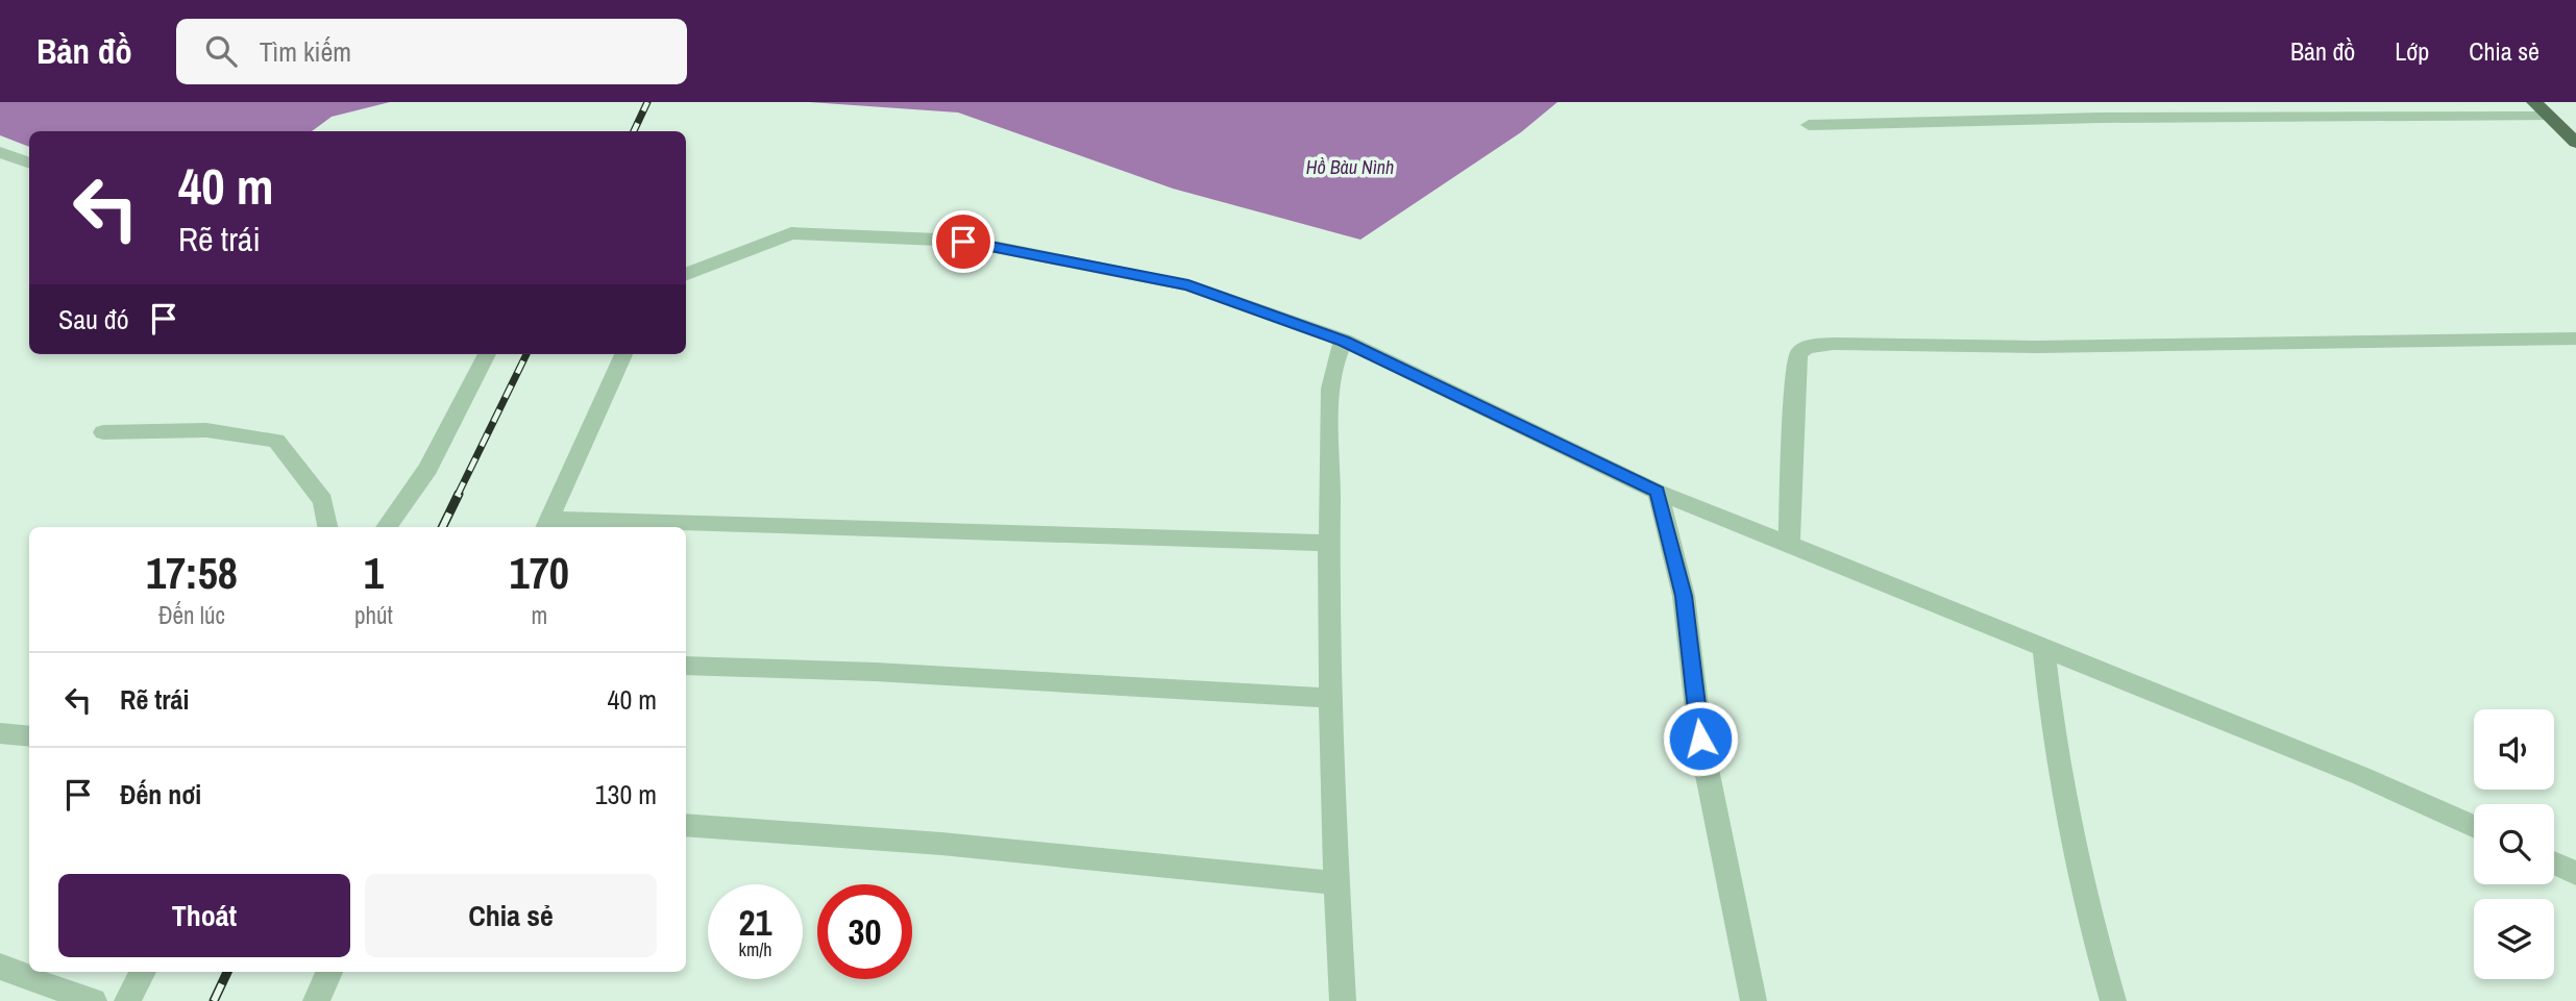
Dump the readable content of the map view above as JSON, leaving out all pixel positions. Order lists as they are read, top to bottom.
{
  "water": ["Hồ Bàu Nình"],
  "page": {
    "header": "Bản đồ",
    "search": "Tìm kiếm",
    "nav": ["Bản đồ", "Lớp", "Chia sẻ"],
    "turn": ["40 m", "Rẽ trái"],
    "then": "Sau đó",
    "eta": [
      "17:58",
      "Đến lúc",
      "1",
      "phút",
      "170",
      "m"
    ],
    "list": [
      {
        "name": "Rẽ trái",
        "value": "40 m"
      },
      {
        "name": "Đến nơi",
        "value": "130 m"
      }
    ],
    "buttons": ["Thoát", "Chia sẻ"],
    "speed": "21 km/h",
    "limit": "30"
  }
}
